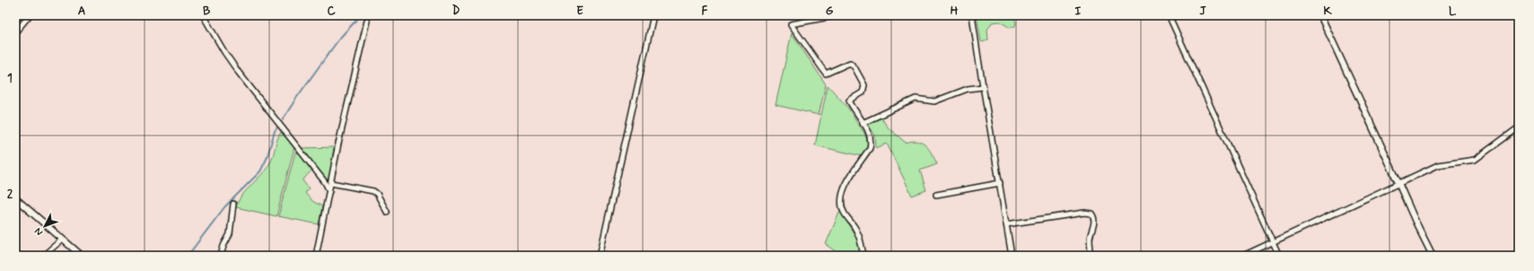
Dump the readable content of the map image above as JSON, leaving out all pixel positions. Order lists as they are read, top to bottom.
{
  "north": "bottom left",
  "grid": {
    "columns": [
      "A",
      "B",
      "C",
      "D",
      "E",
      "F",
      "G",
      "H",
      "I",
      "J",
      "K",
      "L"
    ],
    "rows": ["1", "2"]
  }
}
